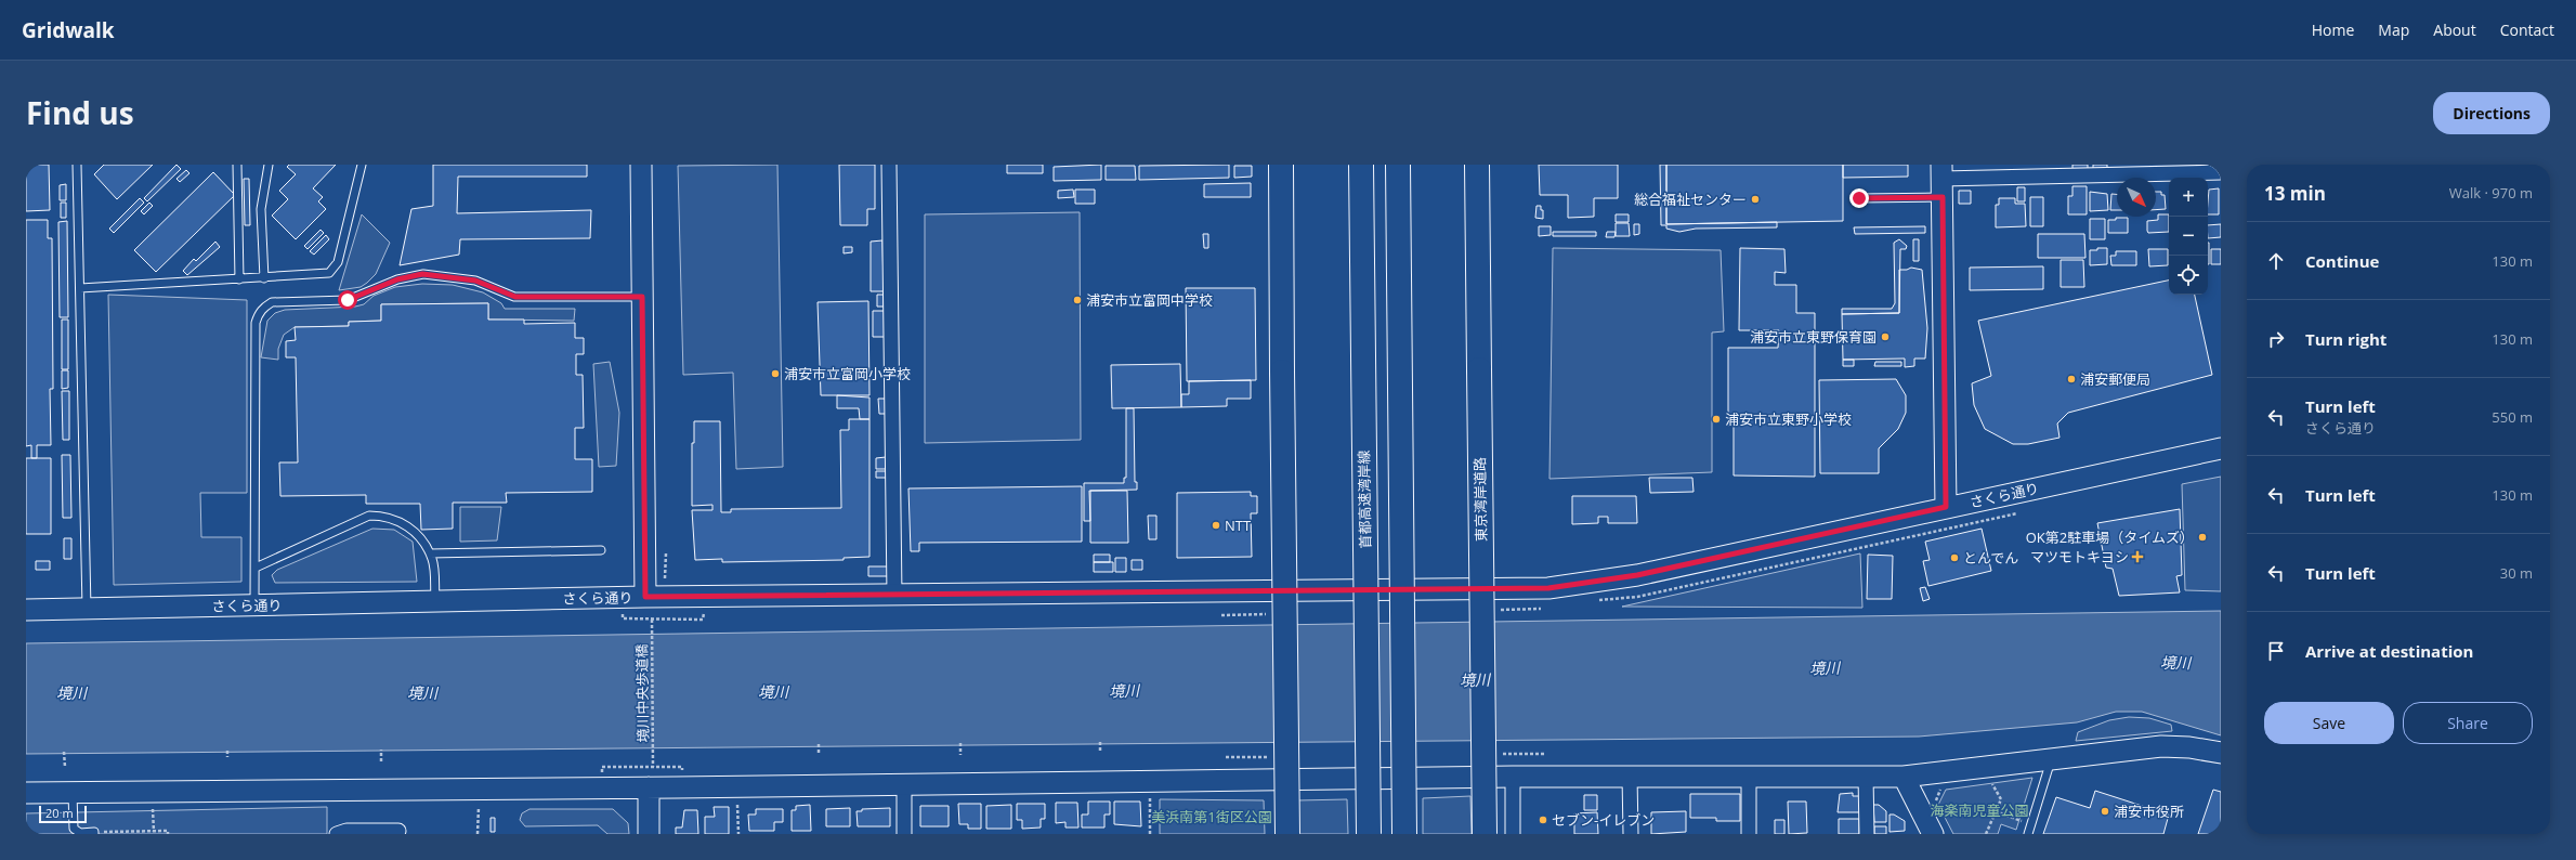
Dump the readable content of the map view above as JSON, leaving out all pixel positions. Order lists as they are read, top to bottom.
{
  "streets": {
    "highway": ["首都高速湾岸線", "東京湾岸道路"],
    "street": ["さくら通り"],
    "path": ["境川中央歩道橋"]
  },
  "water": ["境川"],
  "parks": ["海楽南児童公園", "美浜南第1街区公園"],
  "places": {
    "other": [
      "総合福祉センター",
      "浦安市立富岡中学校",
      "浦安市立東野保育園",
      "浦安市立富岡小学校",
      "浦安郵便局",
      "浦安市立東野小学校",
      "NTT",
      "OK第2駐車場（タイムズ）",
      "とんでん",
      "浦安市役所",
      "セブン-イレブン"
    ],
    "health": ["マツモトキヨシ"]
  },
  "scale_bar": "20 m",
  "north": "bottom right",
  "page": {
    "header": "Gridwalk",
    "nav": [
      "Home",
      "Map",
      "About",
      "Contact"
    ],
    "title": "Find us",
    "buttons": [
      "Directions",
      ["Save", "Share"]
    ],
    "heading": ["13 min", "Walk · 970 m"],
    "map_buttons": ["+", "−"],
    "list": [
      ["Continue", "130 m"],
      ["Turn right", "130 m"],
      ["Turn left", "さくら通り", "550 m"],
      ["Turn left", "130 m"],
      ["Turn left", "30 m"],
      "Arrive at destination"
    ],
    "scale": "20 m"
  }
}
